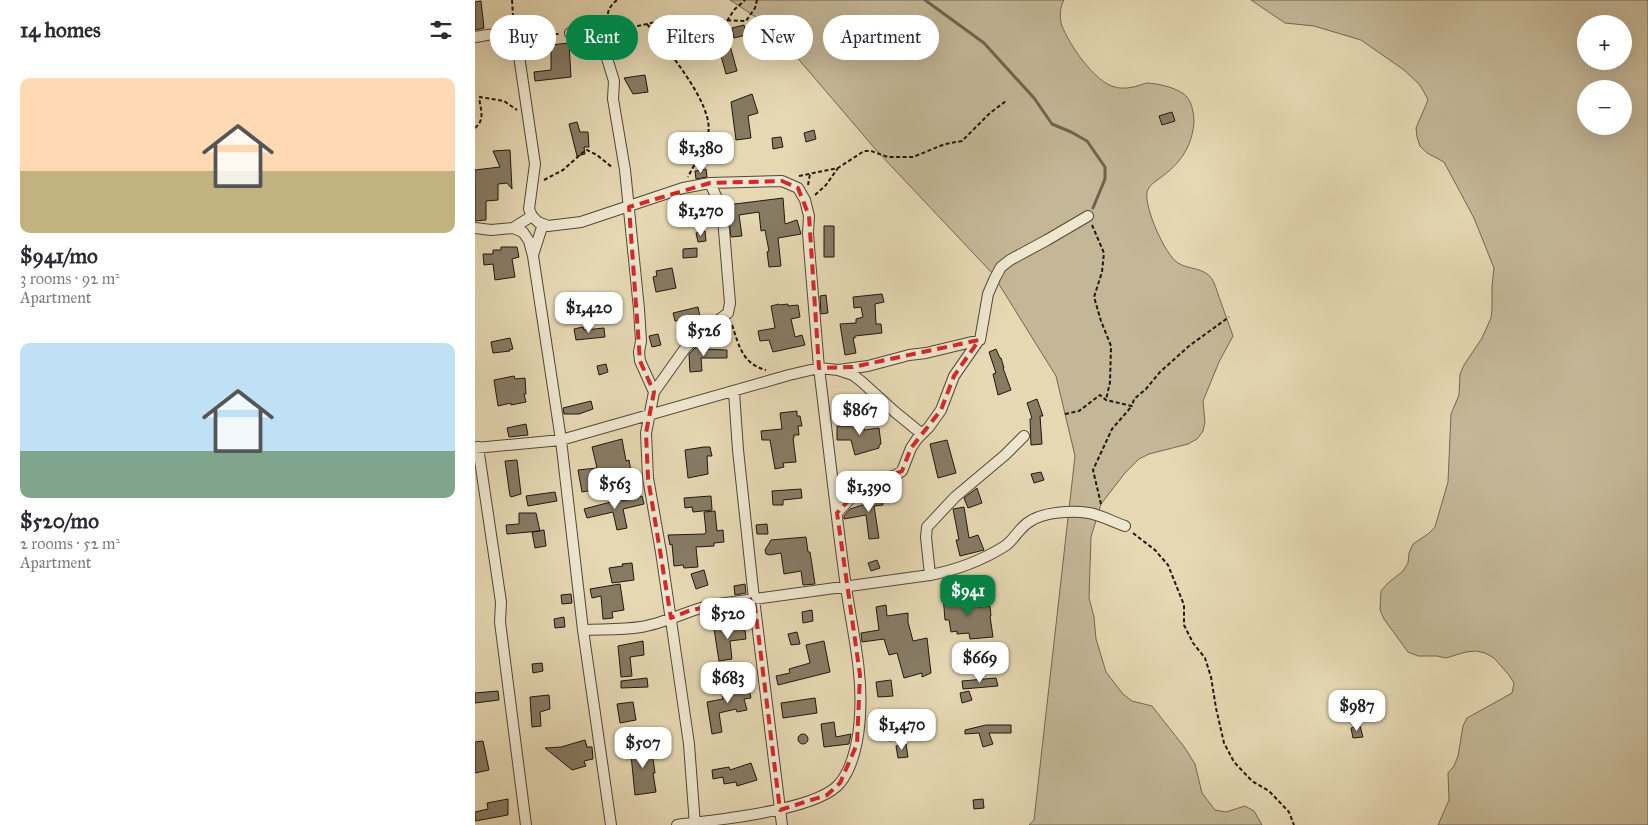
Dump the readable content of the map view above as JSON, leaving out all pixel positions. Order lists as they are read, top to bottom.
{
  "page": {
    "heading": "14 homes",
    "map_buttons": ["+", "−"],
    "chip": [
      "Buy",
      "Rent",
      "Filters",
      "New",
      "Apartment"
    ],
    "list": [
      {
        "name": "$941/mo",
        "note": "3 rooms · 92 m² · Apartment"
      },
      {
        "name": "$520/mo",
        "note": "2 rooms · 52 m² · Apartment"
      }
    ],
    "price": [
      "$1,380",
      "$1,270",
      "$1,420",
      "$526",
      "$867",
      "$563",
      "$1,390",
      "$941",
      "$520",
      "$669",
      "$683",
      "$987",
      "$1,470",
      "$507"
    ]
  }
}
